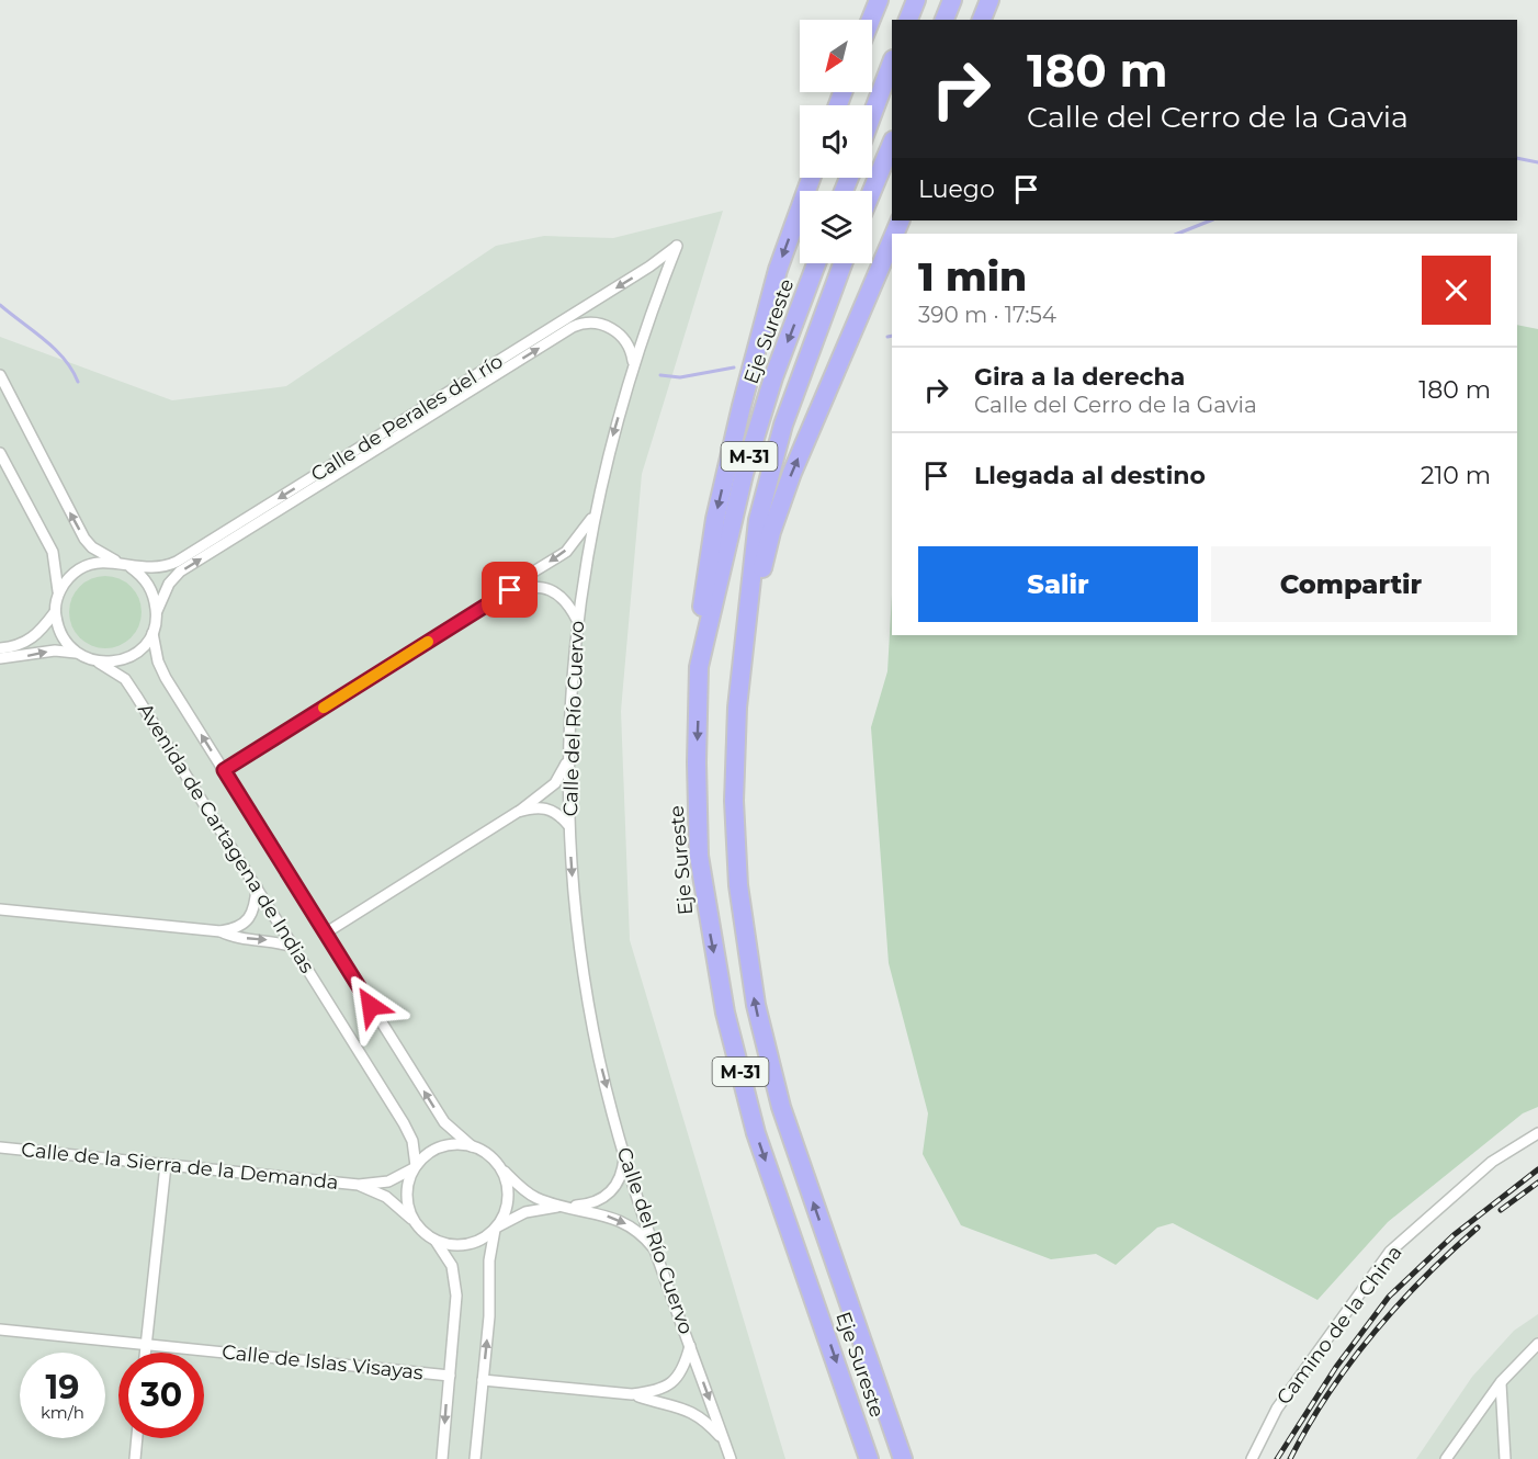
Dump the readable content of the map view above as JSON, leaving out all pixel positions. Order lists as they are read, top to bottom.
{
  "streets": {
    "highway": ["Eje Sureste", "M-31"],
    "street": [
      "Calle de Perales del río",
      "Calle del Río Cuervo",
      "Avenida de Cartagena de Indias",
      "Calle de la Sierra de la Demanda",
      "Camino de la China",
      "Calle de Islas Visayas"
    ]
  },
  "crossings": [
    ["Calle de Perales del río", "Calle del Río Cuervo"],
    ["Calle de Perales del río", "Avenida de Cartagena de Indias"],
    ["Avenida de Cartagena de Indias", "Calle de la Sierra de la Demanda"]
  ],
  "one_way": ["Calle del Río Cuervo"],
  "north": "bottom left",
  "page": {
    "turn": ["180 m", "Calle del Cerro de la Gavia"],
    "then": "Luego",
    "heading": ["1 min", "390 m · 17:54"],
    "list": [
      {
        "name": "Gira a la derecha",
        "note": "Calle del Cerro de la Gavia",
        "value": "180 m"
      },
      {
        "name": "Llegada al destino",
        "value": "210 m"
      }
    ],
    "buttons": ["Salir", "Compartir"],
    "speed": "19 km/h",
    "limit": "30"
  }
}
